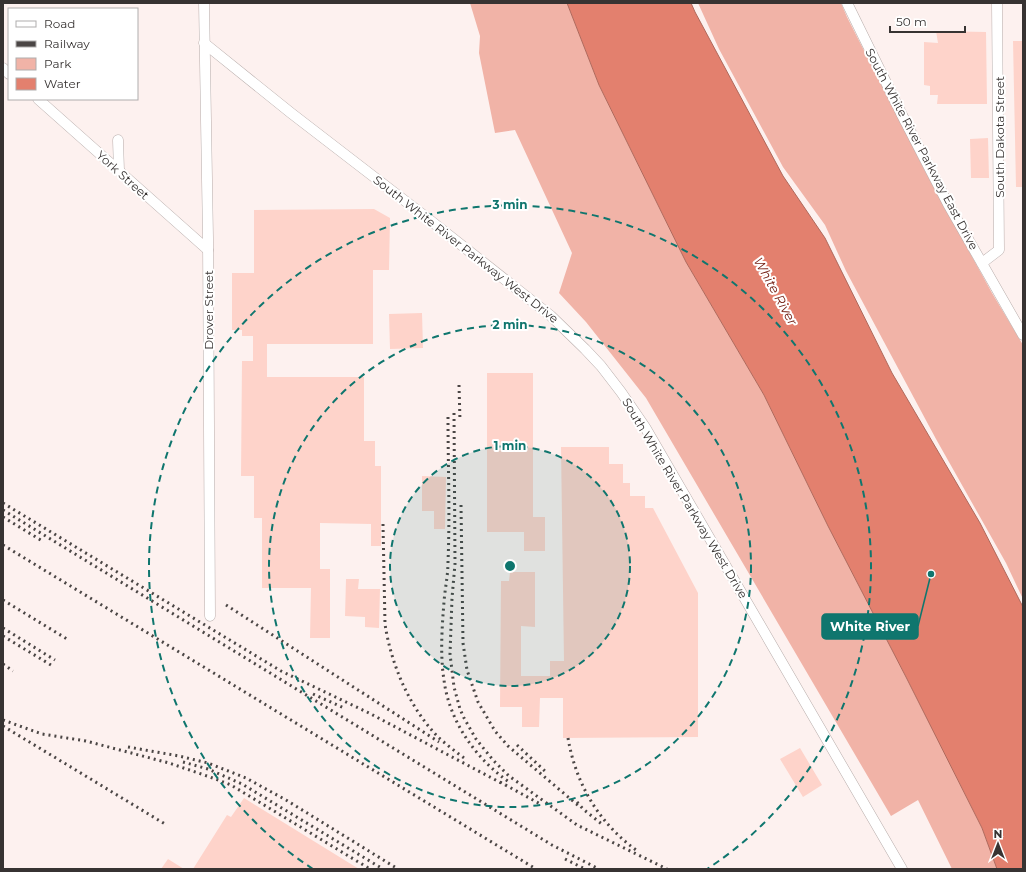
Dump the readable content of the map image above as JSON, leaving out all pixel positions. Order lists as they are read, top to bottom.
{
  "streets": {
    "street": [
      "South Dakota Street",
      "South White River Parkway East Drive",
      "York Street",
      "South White River Parkway West Drive",
      "Drover Street"
    ]
  },
  "crossings": [
    ["South Dakota Street", "South White River Parkway East Drive"],
    ["York Street", "Drover Street"],
    ["South White River Parkway West Drive", "Drover Street"]
  ],
  "water": ["White River"],
  "places": ["White River"],
  "legend": [
    "Road",
    "Railway",
    "Park",
    "Water"
  ],
  "scale_bar": "50 m",
  "north": "top",
  "rings": ["3 min", "2 min", "1 min"]
}
